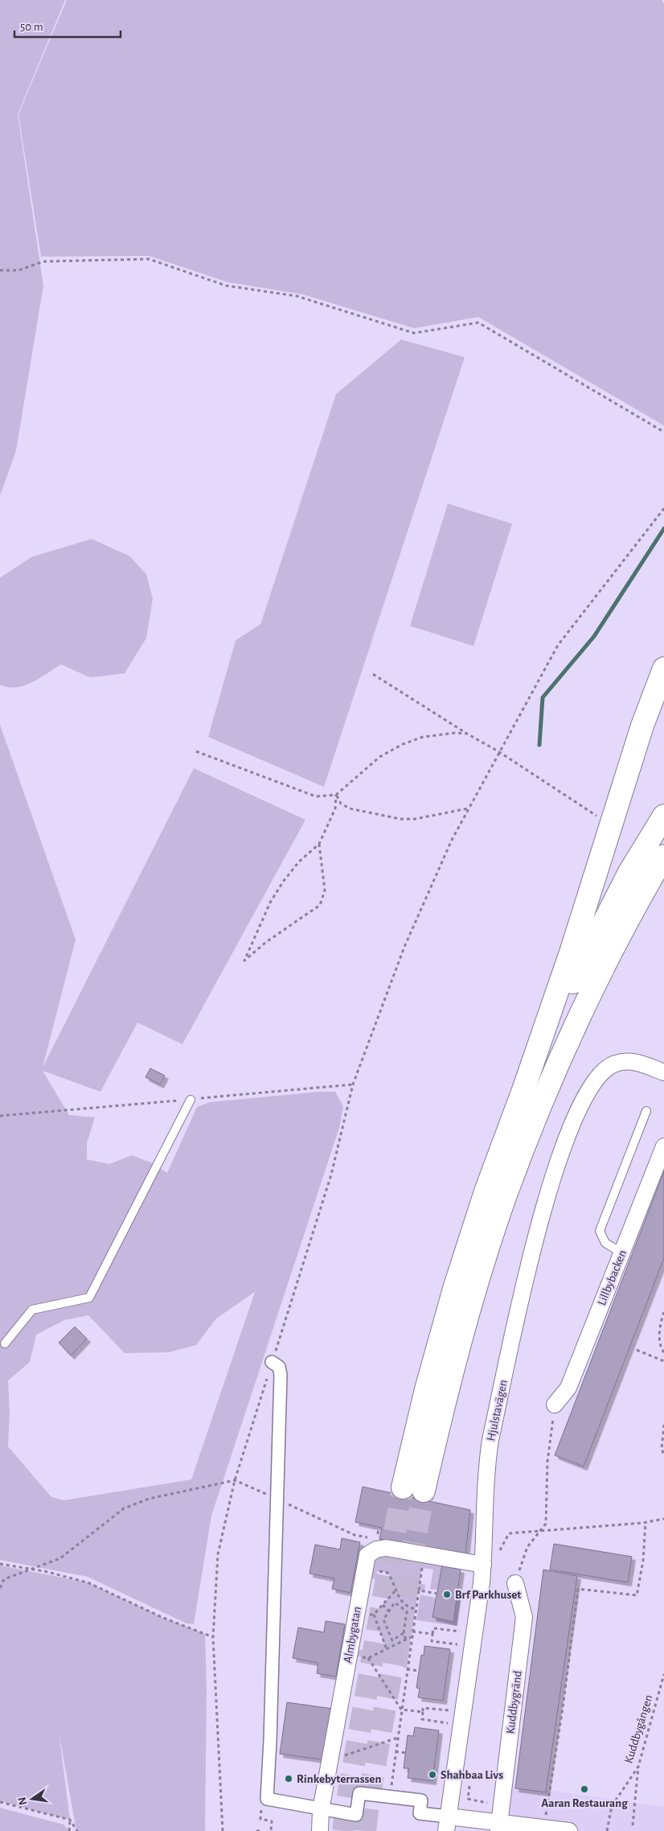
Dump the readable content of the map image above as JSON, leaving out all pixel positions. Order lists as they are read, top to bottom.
{
  "streets": {
    "street": [
      "Lillbybacken",
      "Hjulstavägen",
      "Almbygatan",
      "Kuddbygränd"
    ],
    "path": ["Kuddbygången"]
  },
  "crossings": [
    ["Hjulstavägen", "Almbygatan"]
  ],
  "places": [
    "Brf Parkhuset",
    "Shahbaa Livs",
    "Rinkebyterrassen",
    "Aaran Restaurang"
  ],
  "scale_bar": "50 m",
  "north": "left"
}
